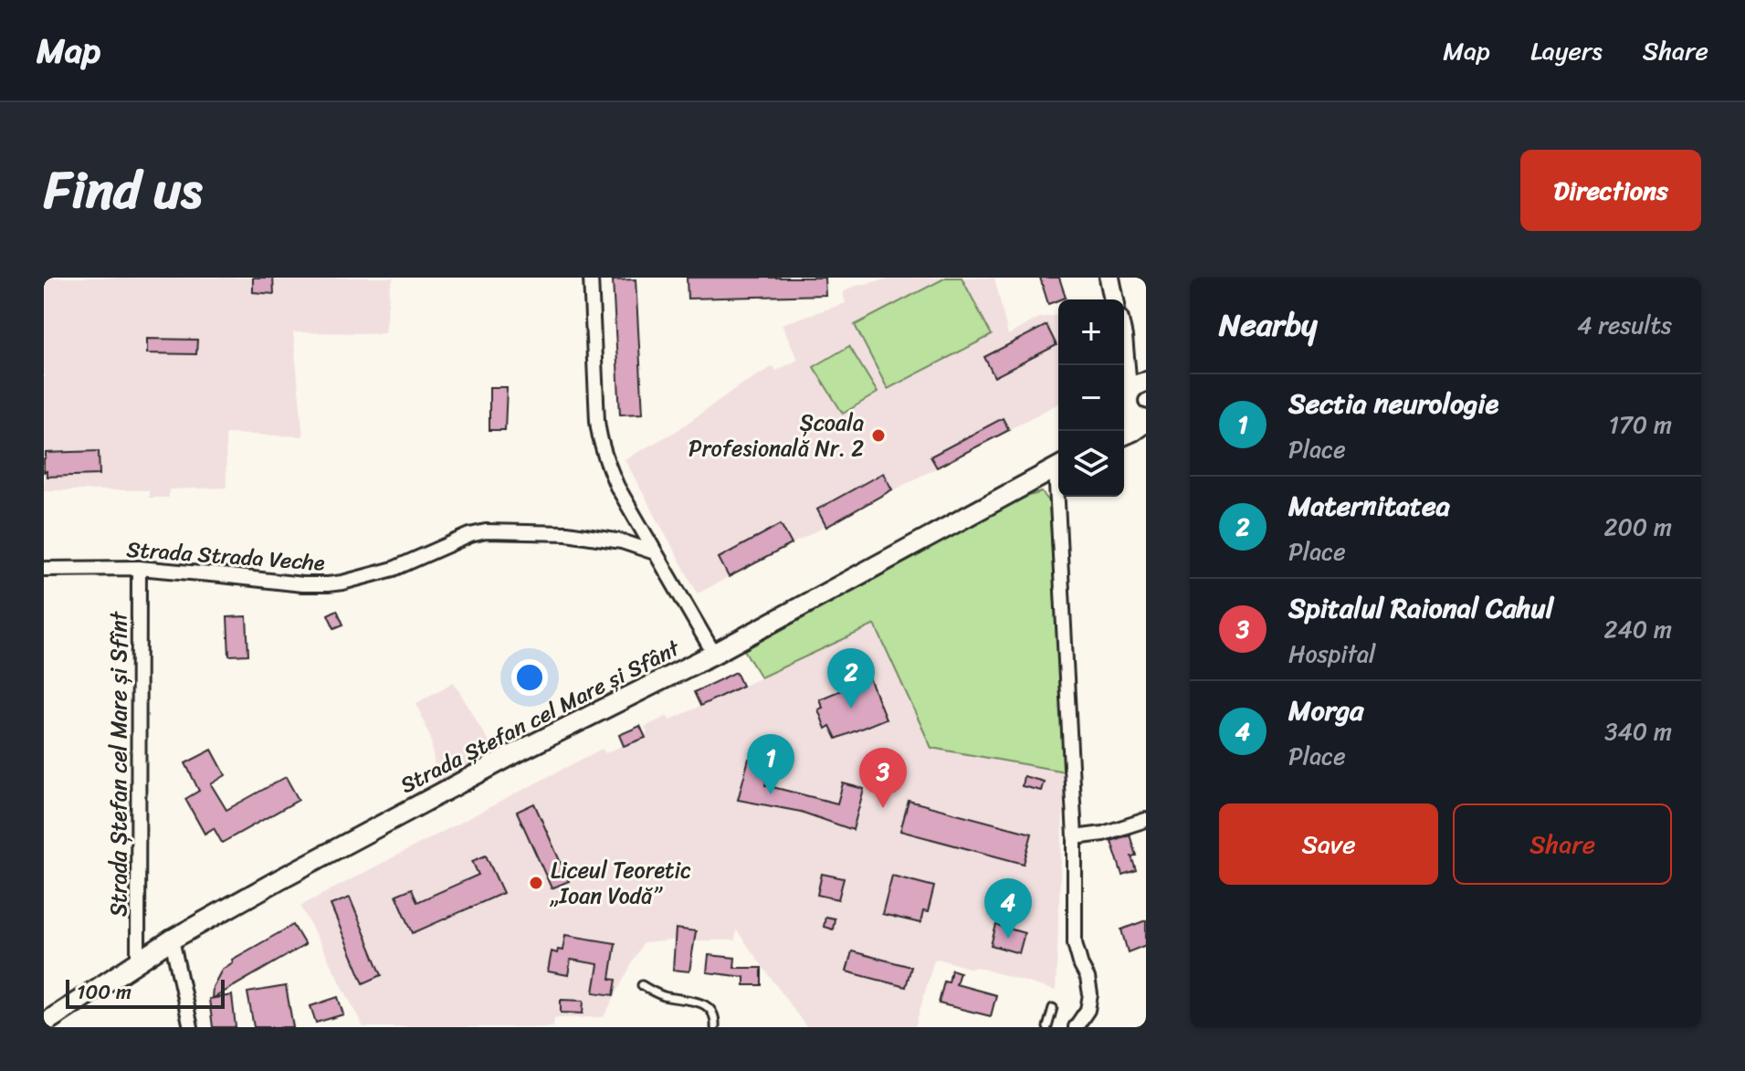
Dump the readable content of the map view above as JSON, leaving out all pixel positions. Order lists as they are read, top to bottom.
{
  "streets": {
    "main road": ["Strada Ștefan cel Mare și Sfânt"],
    "street": ["Strada Strada Veche", "Strada Ștefan cel Mare și Sfînt"]
  },
  "crossings": [
    ["Strada Strada Veche", "Strada Ștefan cel Mare și Sfînt"],
    ["Strada Ștefan cel Mare și Sfânt", "Strada Ștefan cel Mare și Sfînt"]
  ],
  "places": ["Școala Profesională Nr. 2", "Liceul Teoretic „Ioan Vodă”"],
  "scale_bar": "100 m",
  "page": {
    "header": "Map",
    "nav": ["Map", "Layers", "Share"],
    "title": "Find us",
    "buttons": [
      "Directions",
      ["Save", "Share"]
    ],
    "heading": ["Nearby", "4 results"],
    "map_buttons": ["+", "−"],
    "list": [
      {
        "mark": "1",
        "name": "Sectia neurologie",
        "note": "Place",
        "value": "170 m"
      },
      {
        "mark": "2",
        "name": "Maternitatea",
        "note": "Place",
        "value": "200 m"
      },
      {
        "mark": "3",
        "name": "Spitalul Raional Cahul",
        "note": "Hospital",
        "value": "240 m"
      },
      {
        "mark": "4",
        "name": "Morga",
        "note": "Place",
        "value": "340 m"
      }
    ],
    "pins": [
      "2",
      "1",
      "3",
      "4"
    ],
    "scale": "100 m"
  }
}
